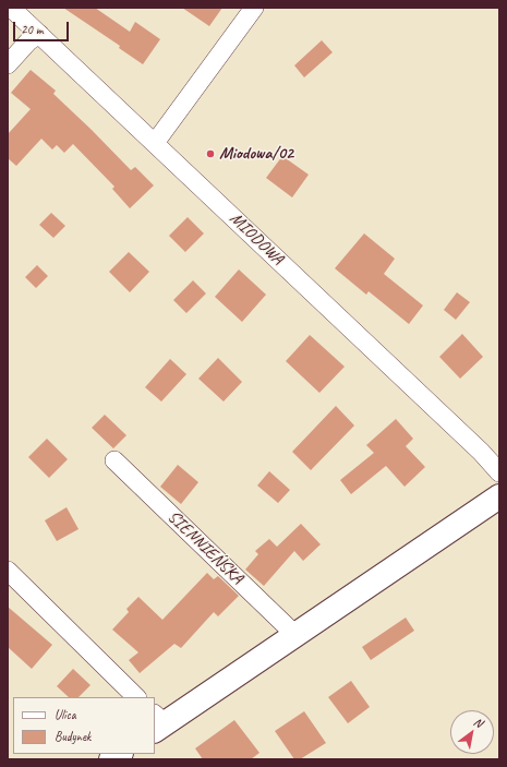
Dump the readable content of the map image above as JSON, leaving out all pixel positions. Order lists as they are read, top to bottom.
{
  "streets": {
    "street": ["MIODOWA", "SIENNIEŃSKA"]
  },
  "places": ["Miodowa/02"],
  "legend": ["Ulica", "Budynek"],
  "scale_bar": "20 m",
  "north": "top right"
}
